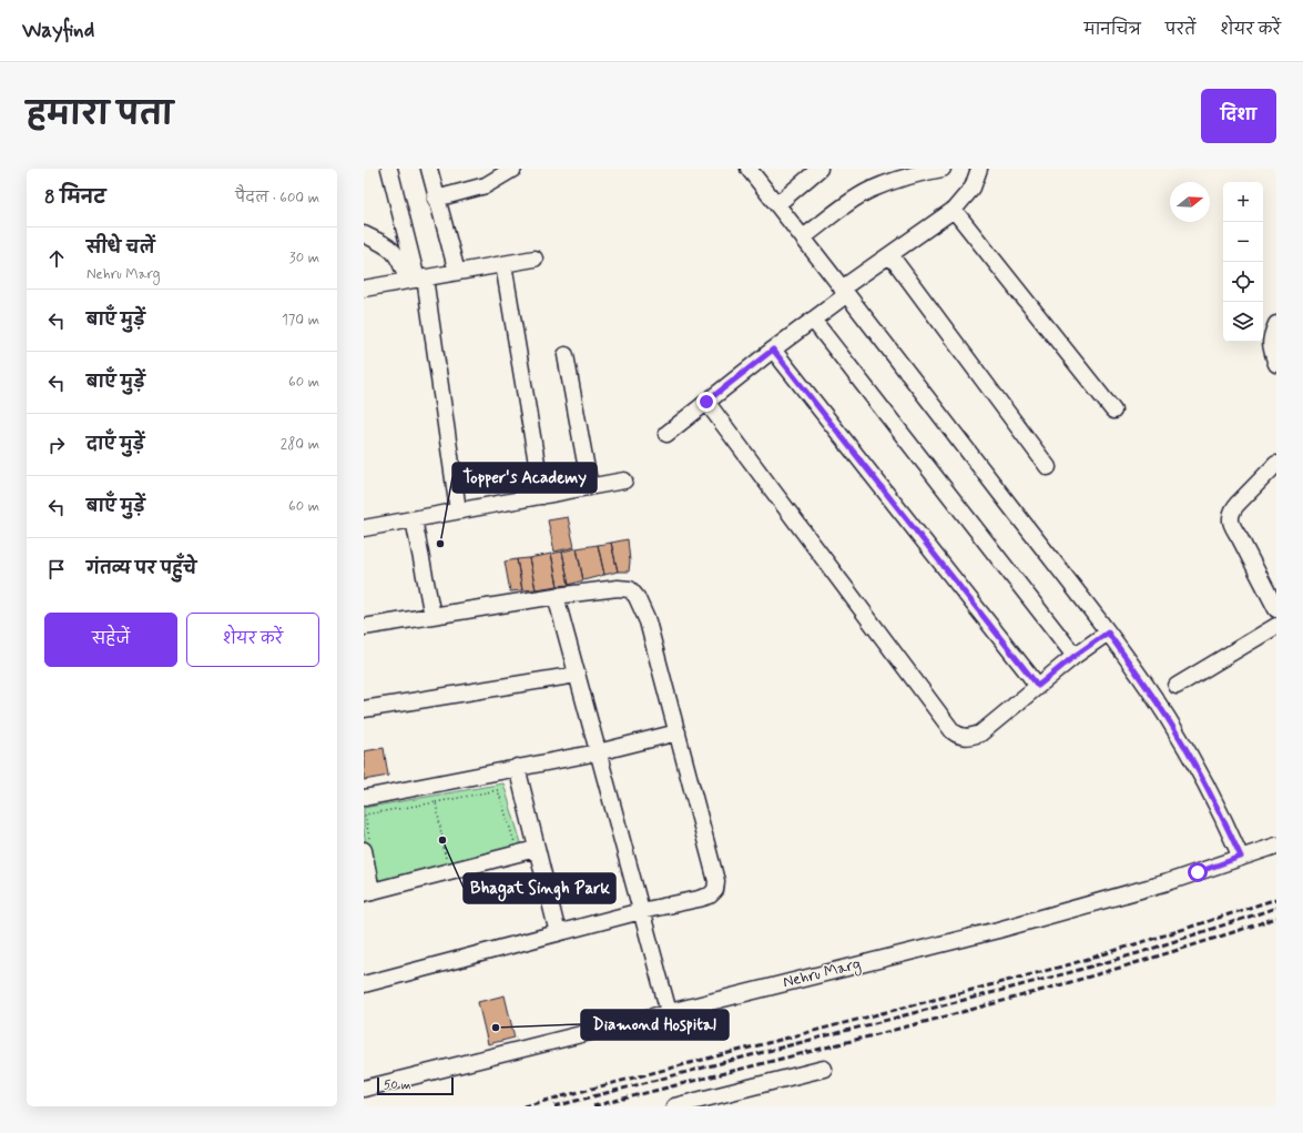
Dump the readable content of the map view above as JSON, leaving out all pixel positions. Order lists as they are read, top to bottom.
{
  "streets": {
    "street": ["Nehru Marg"]
  },
  "places": ["Topper's Academy", "Bhagat Singh Park", "Diamond Hospital"],
  "scale_bar": "50 m",
  "north": "right",
  "page": {
    "header": "Wayfind",
    "nav": ["मानचित्र", "परतें", "शेयर करें"],
    "title": "हमारा पता",
    "buttons": [
      "दिशा",
      ["सहेजें", "शेयर करें"]
    ],
    "heading": ["8 मिनट", "पैदल · 600 m"],
    "map_buttons": ["+", "−"],
    "list": [
      ["सीधे चलें", "Nehru Marg", "30 m"],
      ["बाएँ मुड़ें", "170 m"],
      ["बाएँ मुड़ें", "60 m"],
      ["दाएँ मुड़ें", "280 m"],
      ["बाएँ मुड़ें", "60 m"],
      "गंतव्य पर पहुँचे"
    ],
    "scale": "50 m"
  }
}
